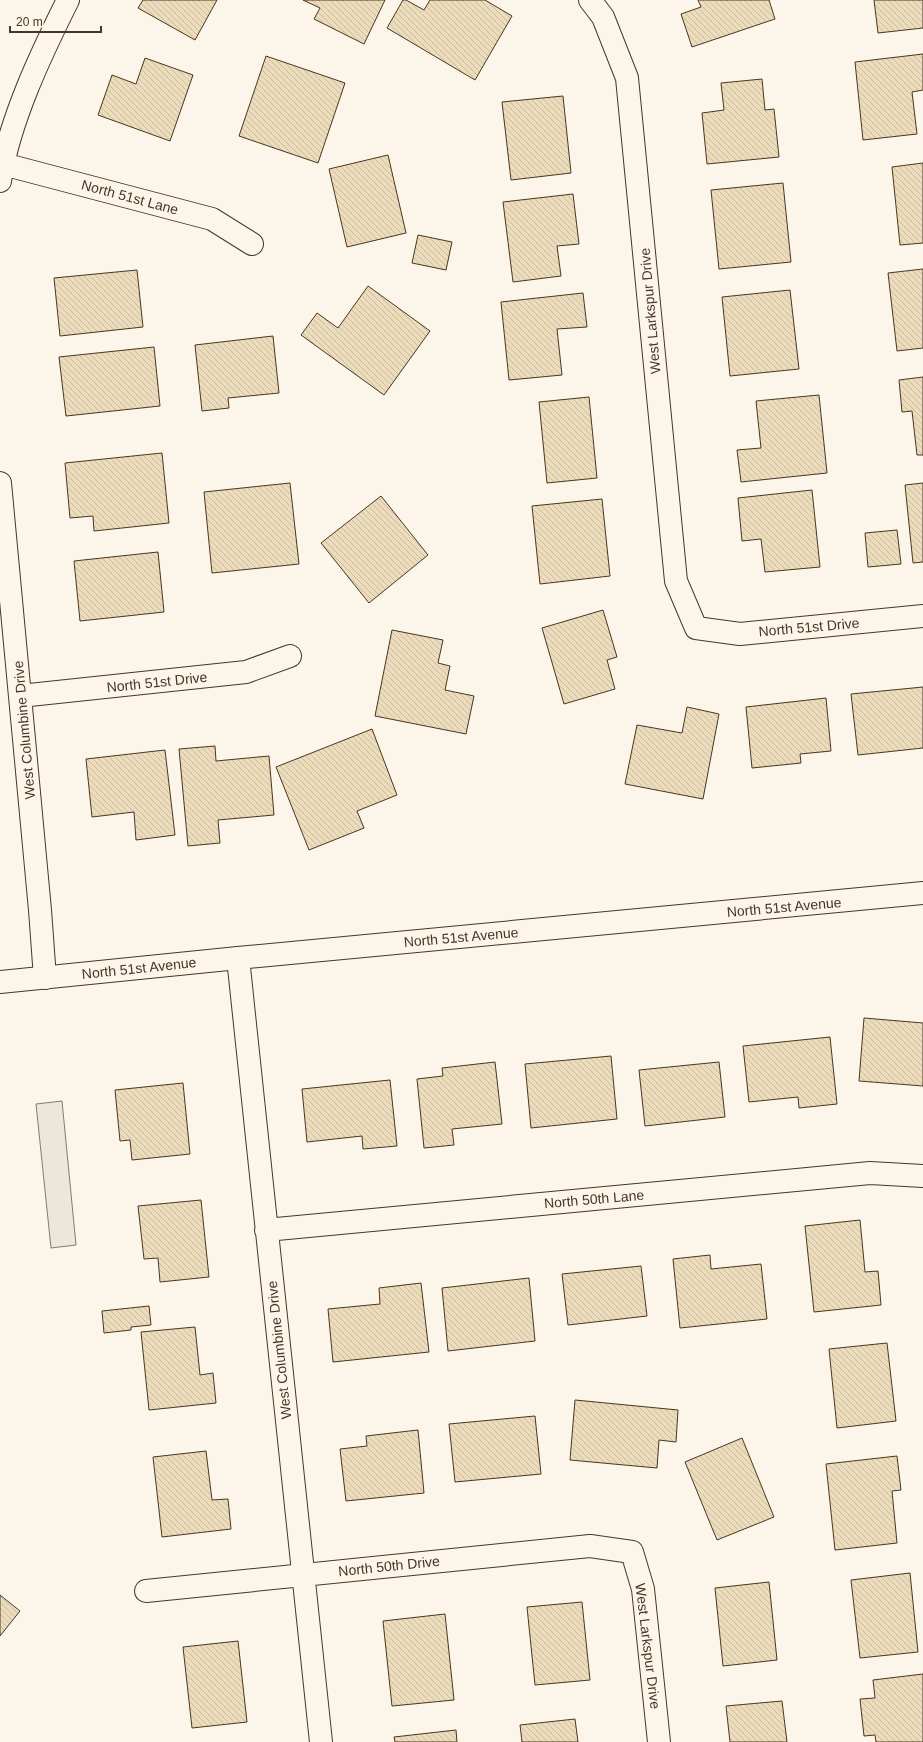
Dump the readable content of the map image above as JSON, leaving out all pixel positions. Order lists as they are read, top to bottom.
{
  "streets": {
    "street": [
      "North 51st Lane",
      "West Larkspur Drive",
      "North 51st Drive",
      "West Columbine Drive",
      "North 51st Avenue",
      "North 50th Lane",
      "North 50th Drive"
    ]
  },
  "crossings": [
    ["West Larkspur Drive", "North 51st Drive"],
    ["West Larkspur Drive", "North 50th Drive"],
    ["North 51st Drive", "West Columbine Drive"],
    ["West Columbine Drive", "North 51st Avenue"],
    ["West Columbine Drive", "North 50th Lane"],
    ["West Columbine Drive", "North 50th Drive"]
  ],
  "scale_bar": "20 m"
}
